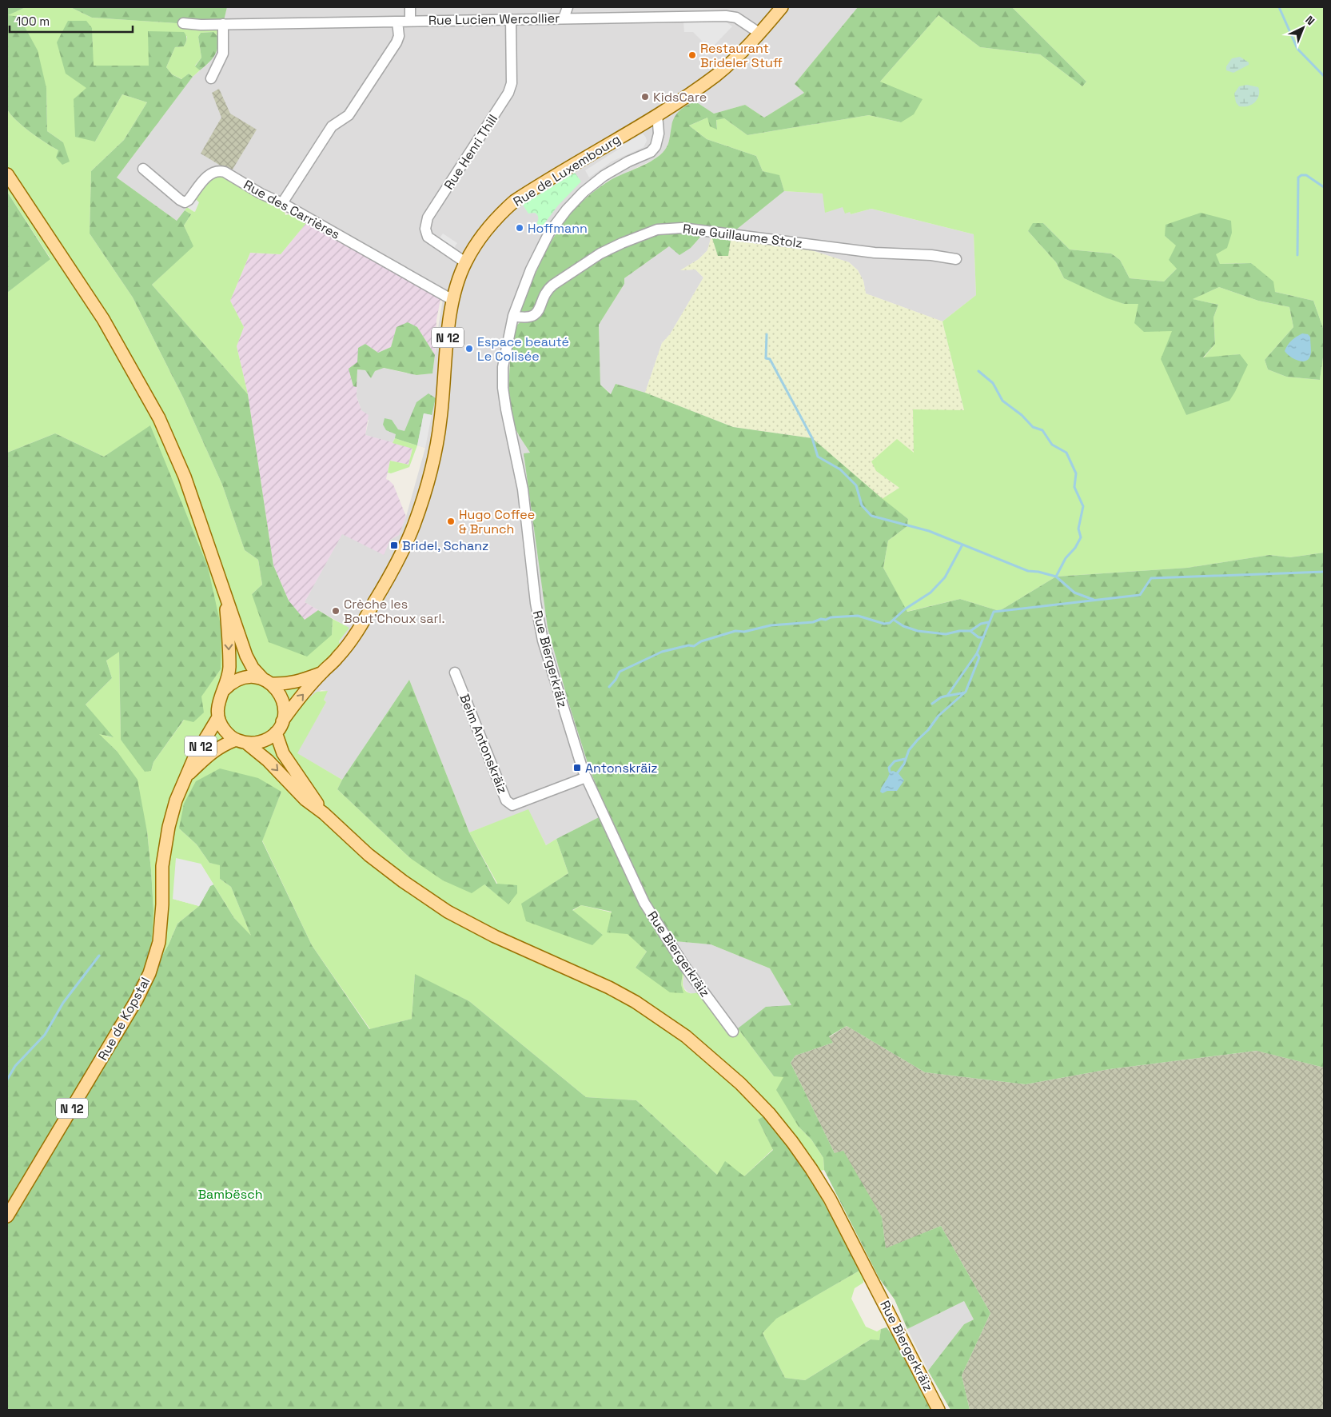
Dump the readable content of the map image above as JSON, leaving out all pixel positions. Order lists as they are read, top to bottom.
{
  "streets": {
    "main road": [
      "Rue de Luxembourg",
      "N 12",
      "Rue Biergerkräiz",
      "Rue de Kopstal"
    ],
    "street": [
      "Rue Lucien Wercollier",
      "Rue Henri Thill",
      "Rue des Carrières",
      "Rue Guillaume Stolz",
      "Beim Antonskräiz"
    ]
  },
  "crossings": [
    ["Rue Lucien Wercollier", "Rue Henri Thill"],
    ["Rue Lucien Wercollier", "Rue de Luxembourg"],
    ["Rue Henri Thill", "Rue de Luxembourg"],
    ["Rue de Luxembourg", "Rue des Carrières"],
    ["Rue de Luxembourg", "Rue Biergerkräiz"],
    ["Rue de Luxembourg", "Rue de Kopstal"],
    ["Rue Guillaume Stolz", "Rue Biergerkräiz"],
    ["Rue Biergerkräiz", "Beim Antonskräiz"]
  ],
  "parks": ["Bambësch"],
  "places": {
    "other": [
      "Restaurant Brideler Stuff",
      "KidsCare",
      "Hoffmann",
      "Espace beauté Le Colisée",
      "Hugo Coffee & Brunch",
      "Crèche les Bout'Choux sarl."
    ],
    "transit": ["Bridel, Schanz", "Antonskräiz"]
  },
  "scale_bar": "100 m",
  "north": "top right"
}
